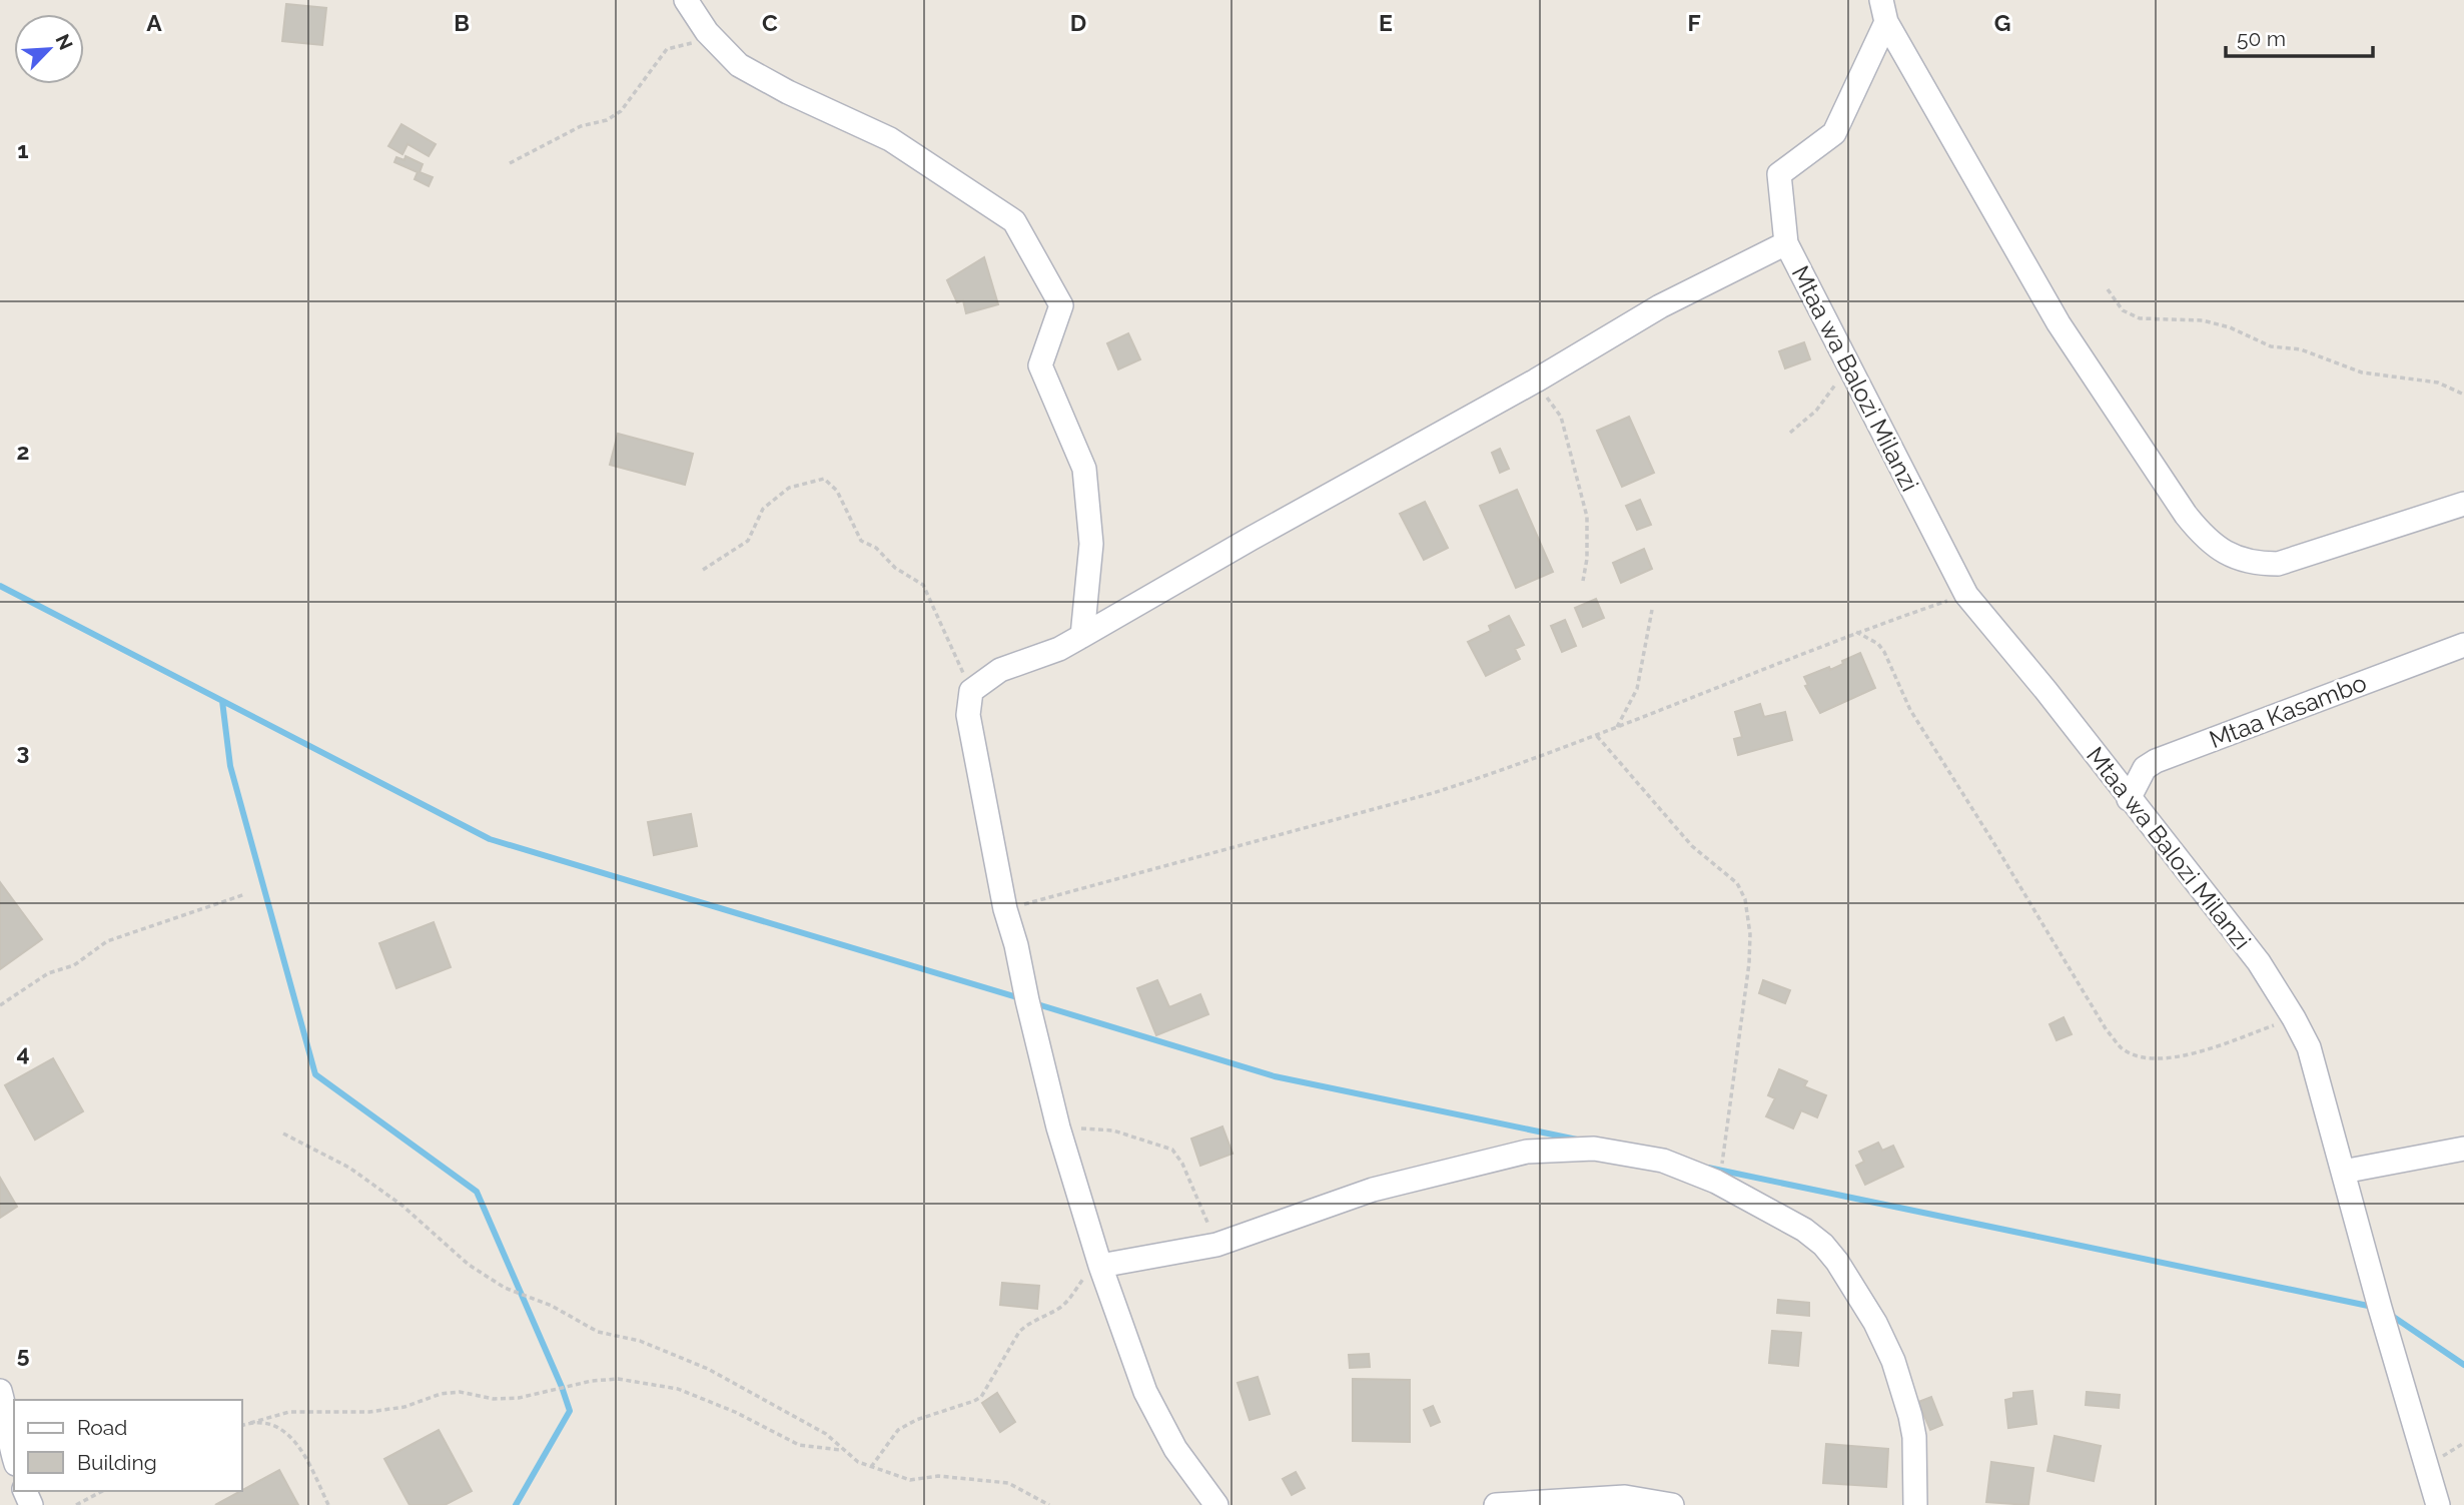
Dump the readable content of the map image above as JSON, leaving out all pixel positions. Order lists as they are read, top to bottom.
{
  "streets": {
    "street": ["Mtaa wa Balozi Milanzi", "Mtaa Kasambo"]
  },
  "crossings": [
    ["Mtaa wa Balozi Milanzi", "Mtaa Kasambo"]
  ],
  "legend": ["Road", "Building"],
  "scale_bar": "50 m",
  "north": "top right",
  "grid": {
    "columns": [
      "A",
      "B",
      "C",
      "D",
      "E",
      "F",
      "G"
    ],
    "rows": [
      "1",
      "2",
      "3",
      "4",
      "5"
    ]
  }
}
